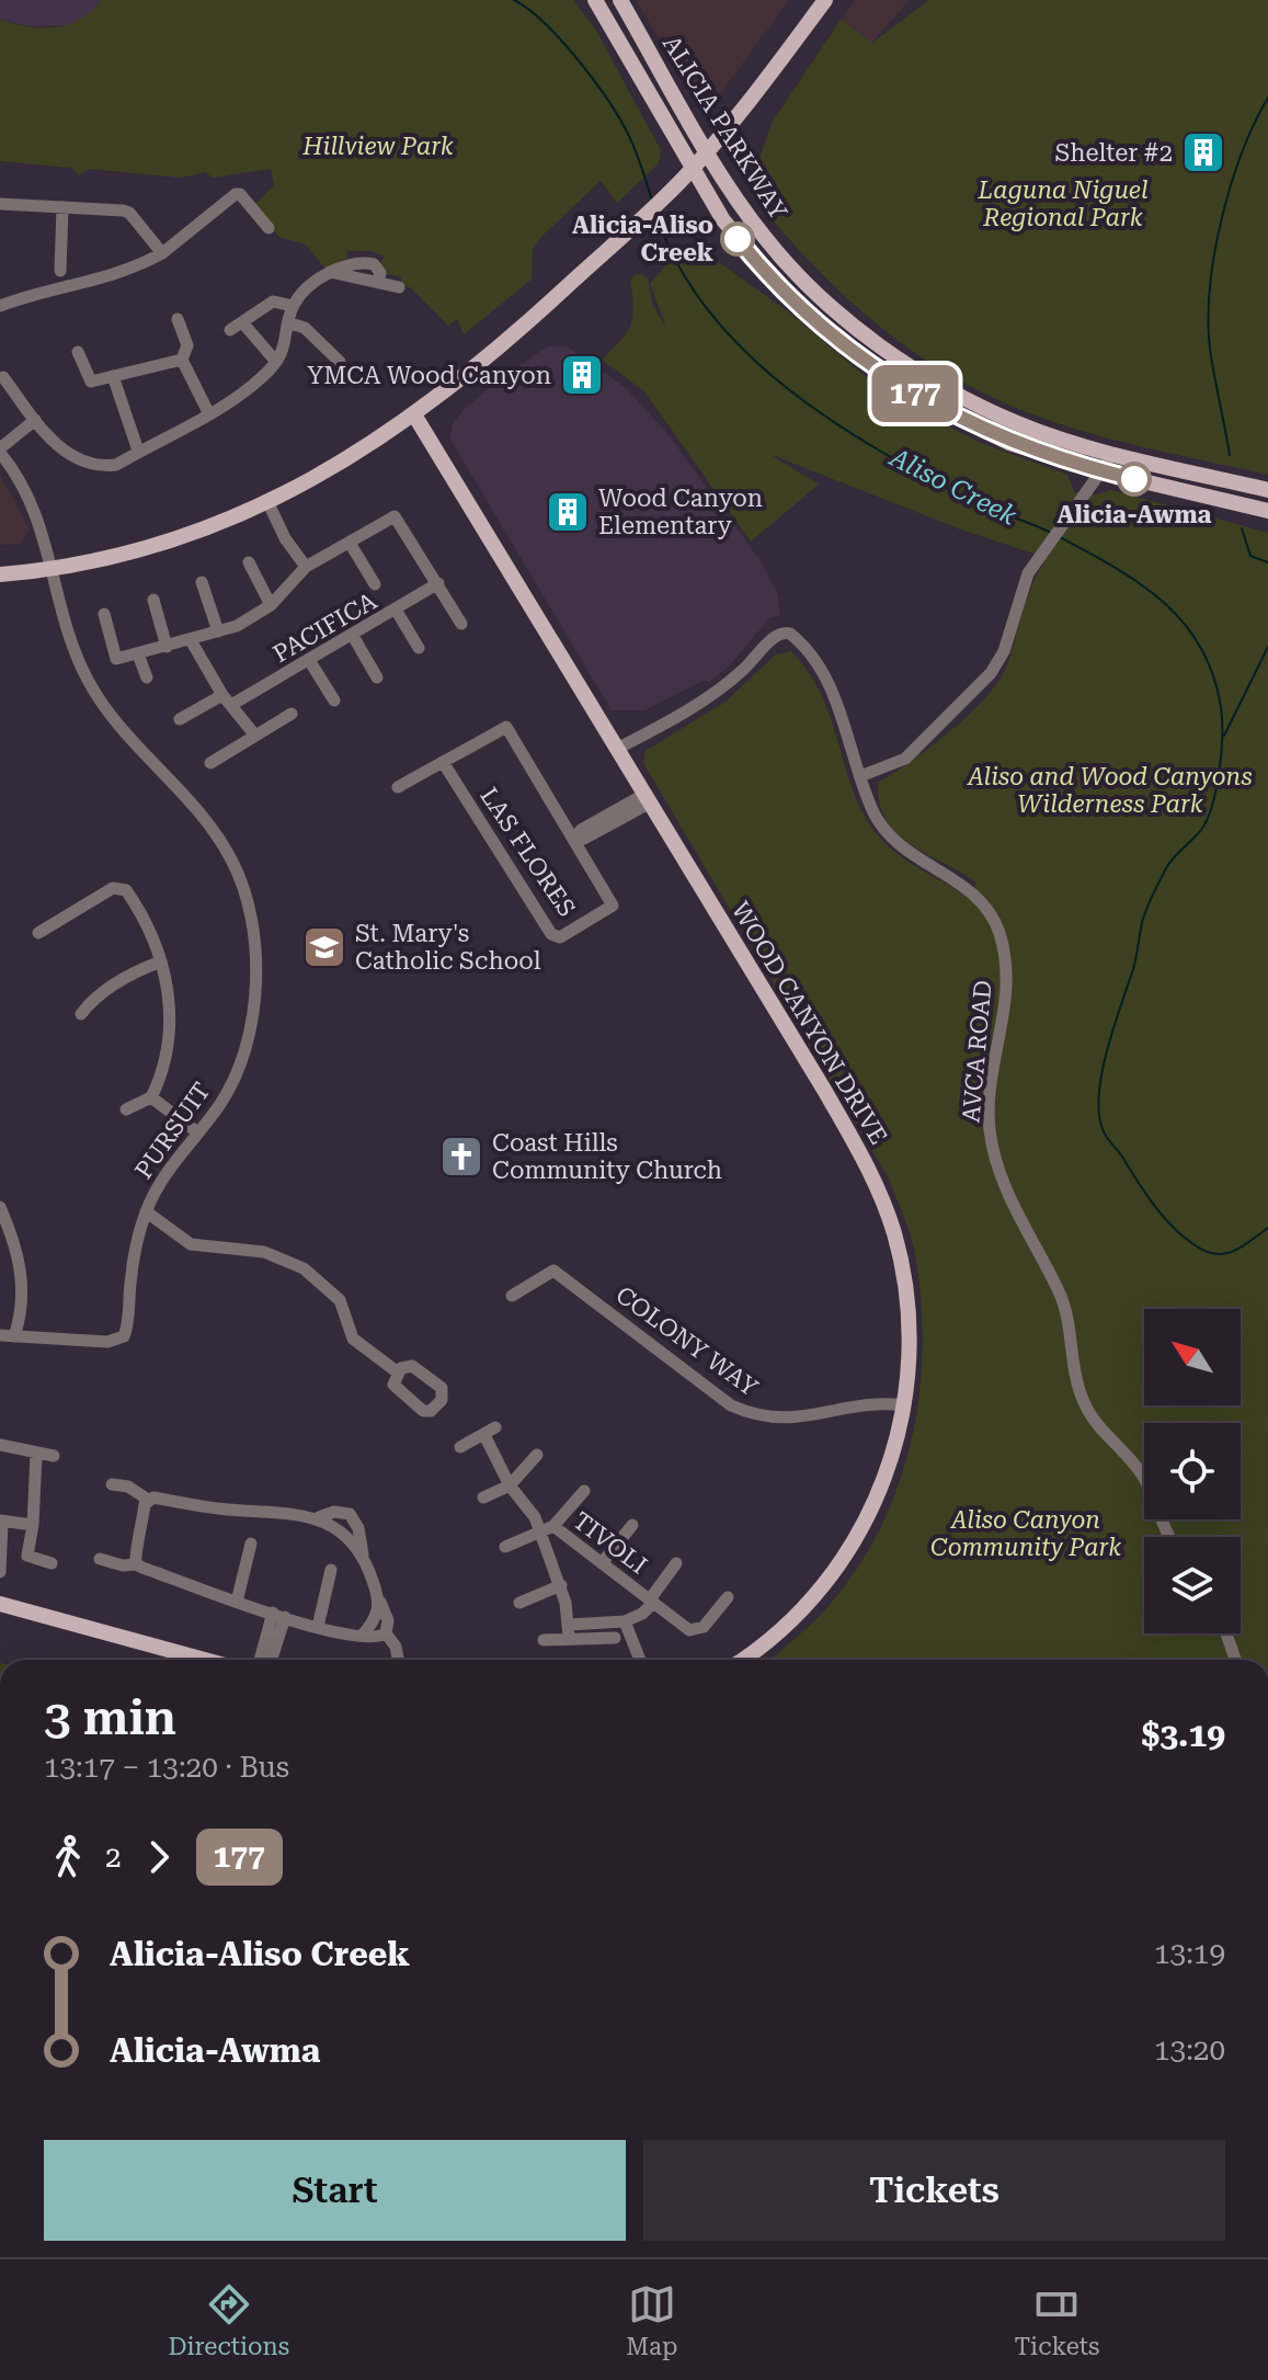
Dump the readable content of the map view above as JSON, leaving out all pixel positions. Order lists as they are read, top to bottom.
{
  "streets": {
    "main road": ["ALICIA PARKWAY", "WOOD CANYON DRIVE"],
    "street": [
      "PACIFICA",
      "LAS FLORES",
      "AVCA ROAD",
      "PURSUIT",
      "COLONY WAY",
      "TIVOLI"
    ]
  },
  "crossings": [
    ["LAS FLORES", "WOOD CANYON DRIVE"],
    ["WOOD CANYON DRIVE", "AVCA ROAD"],
    ["WOOD CANYON DRIVE", "COLONY WAY"]
  ],
  "water": ["Aliso Creek"],
  "parks": [
    "Hillview Park",
    "Laguna Niguel Regional Park",
    "Aliso and Wood Canyons Wilderness Park",
    "Aliso Canyon Community Park"
  ],
  "places": {
    "building": ["Shelter #2", "YMCA Wood Canyon", "Wood Canyon Elementary"],
    "other": ["Alicia-Aliso Creek", "Alicia-Awma"],
    "school or university": ["St. Mary's Catholic School"],
    "church": ["Coast Hills Community Church"]
  },
  "lines": ["bus line 177"],
  "north": "top left",
  "page": {
    "on_map": "177",
    "heading": ["3 min", "13:17 – 13:20 · Bus", "$3.19"],
    "legs": ["2", "177"],
    "list": [
      {
        "name": "Alicia-Aliso Creek",
        "value": "13:19"
      },
      {
        "name": "Alicia-Awma",
        "value": "13:20"
      }
    ],
    "buttons": ["Start", "Tickets"],
    "tabs": ["Directions", "Map", "Tickets"]
  }
}
